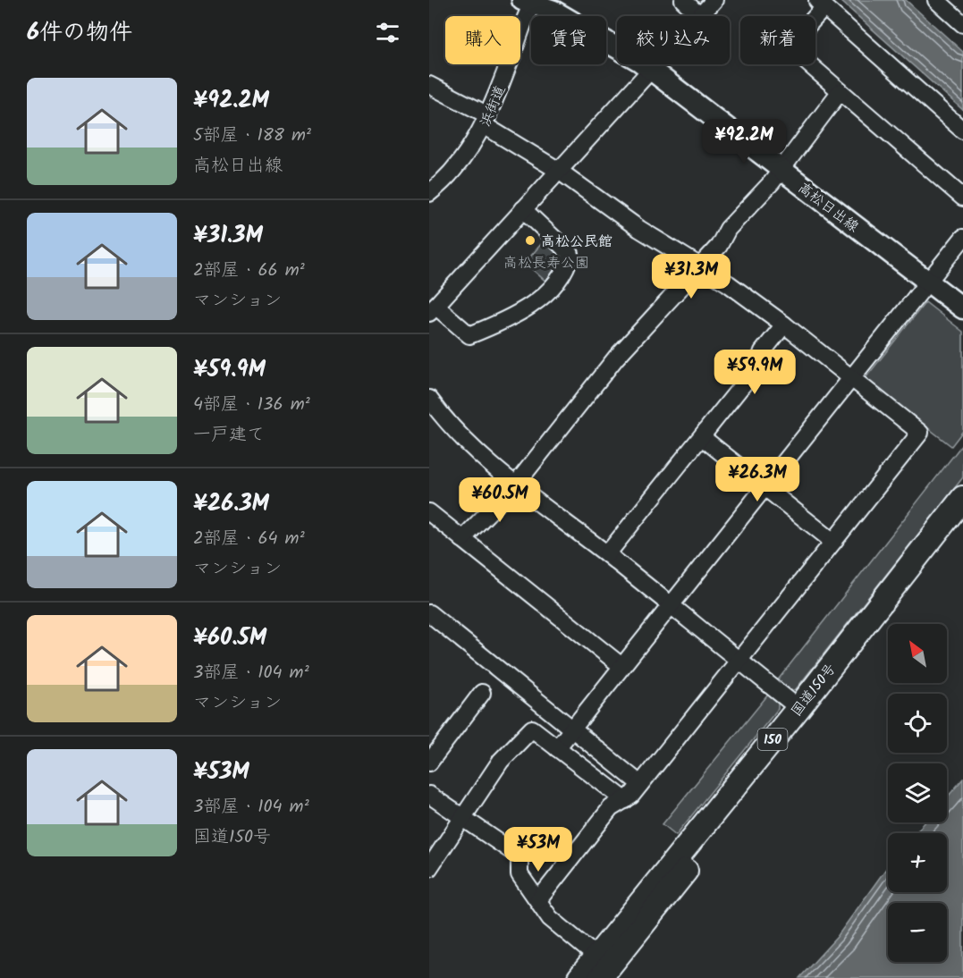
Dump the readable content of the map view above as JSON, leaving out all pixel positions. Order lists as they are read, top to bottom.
{
  "streets": {
    "highway": ["国道150号", "150"],
    "main road": ["高松日出線"],
    "street": ["浜街道"]
  },
  "crossings": [
    ["浜街道", "高松日出線"]
  ],
  "parks": ["高松長寿公園"],
  "places": ["高松公民館"],
  "north": "top left",
  "page": {
    "heading": "6件の物件",
    "chip": [
      "購入",
      "賃貸",
      "絞り込み",
      "新着"
    ],
    "list": [
      {
        "name": "¥92.2M",
        "note": "5部屋 · 188 m² · 高松日出線"
      },
      {
        "name": "¥31.3M",
        "note": "2部屋 · 66 m² · マンション"
      },
      {
        "name": "¥59.9M",
        "note": "4部屋 · 136 m² · 一戸建て"
      },
      {
        "name": "¥26.3M",
        "note": "2部屋 · 64 m² · マンション"
      },
      {
        "name": "¥60.5M",
        "note": "3部屋 · 104 m² · マンション"
      },
      {
        "name": "¥53M",
        "note": "3部屋 · 104 m² · 国道150号"
      }
    ],
    "price": [
      "¥92.2M",
      "¥31.3M",
      "¥59.9M",
      "¥26.3M",
      "¥60.5M",
      "¥53M"
    ],
    "map_buttons": ["+", "−"]
  }
}
